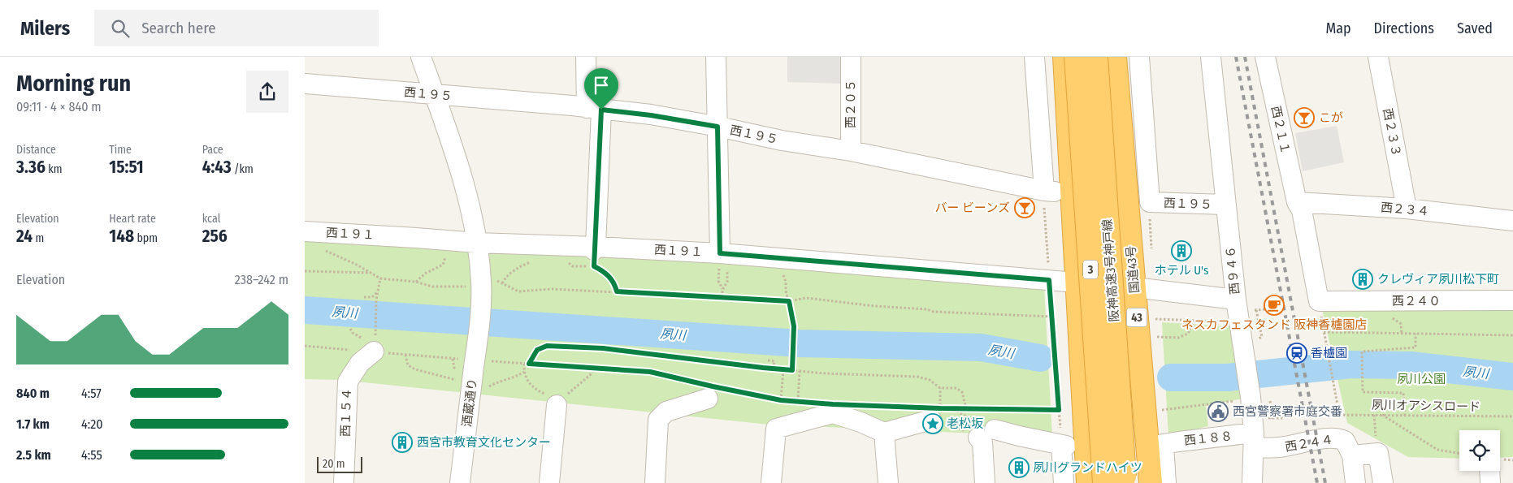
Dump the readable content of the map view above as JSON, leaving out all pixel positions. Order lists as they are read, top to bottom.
{
  "streets": {
    "highway": [
      "3",
      "国道43号",
      "阪神高速3号神戸線",
      "43"
    ],
    "street": [
      "西１９５",
      "西２０５",
      "西２１１",
      "西２３３",
      "西２３４",
      "西１９１",
      "西９４６",
      "西２４０",
      "酒蔵通り",
      "西１５４",
      "西１８８",
      "西２４４"
    ],
    "path": ["夙川オアシスロード"]
  },
  "crossings": [
    ["西１９５", "西２０５"],
    ["西１９５", "西９４６"],
    ["西１９５", "酒蔵通り"],
    ["西２１１", "西２３４"],
    ["西２１１", "西２４０"],
    ["西２３３", "西２３４"],
    ["西１９１", "酒蔵通り"],
    ["西９４６", "西１８８"],
    ["西９４６", "西２４４"],
    ["西１８８", "西２４４"]
  ],
  "water": ["夙川"],
  "parks": ["夙川公園"],
  "places": {
    "bar": ["こが", "バー ビーンズ"],
    "building": [
      "ホテル U's",
      "クレヴィア夙川松下町",
      "西宮市教育文化センター",
      "夙川グランドハイツ"
    ],
    "cafe": ["ネスカフェスタンド 阪神香櫨園店"],
    "station": ["香櫨園"],
    "public building": ["西宮警察署市庭交番"],
    "place": ["老松坂"]
  },
  "scale_bar": "20 m",
  "page": {
    "header": "Milers",
    "search": "Search here",
    "nav": ["Map", "Directions", "Saved"],
    "heading": ["Morning run", "09:11 · 4 × 840 m"],
    "stats": [
      ["Distance", "3.36 km"],
      ["Time", "15:51"],
      ["Pace", "4:43 /km"],
      ["Elevation", "24 m"],
      ["Heart rate", "148 bpm"],
      ["kcal", "256"]
    ],
    "chart": ["Elevation", "238–242 m"],
    "list": [
      {
        "name": "840 m",
        "note": "4:57"
      },
      {
        "name": "1.7 km",
        "note": "4:20"
      },
      {
        "name": "2.5 km",
        "note": "4:55"
      }
    ],
    "scale": "20 m"
  }
}
